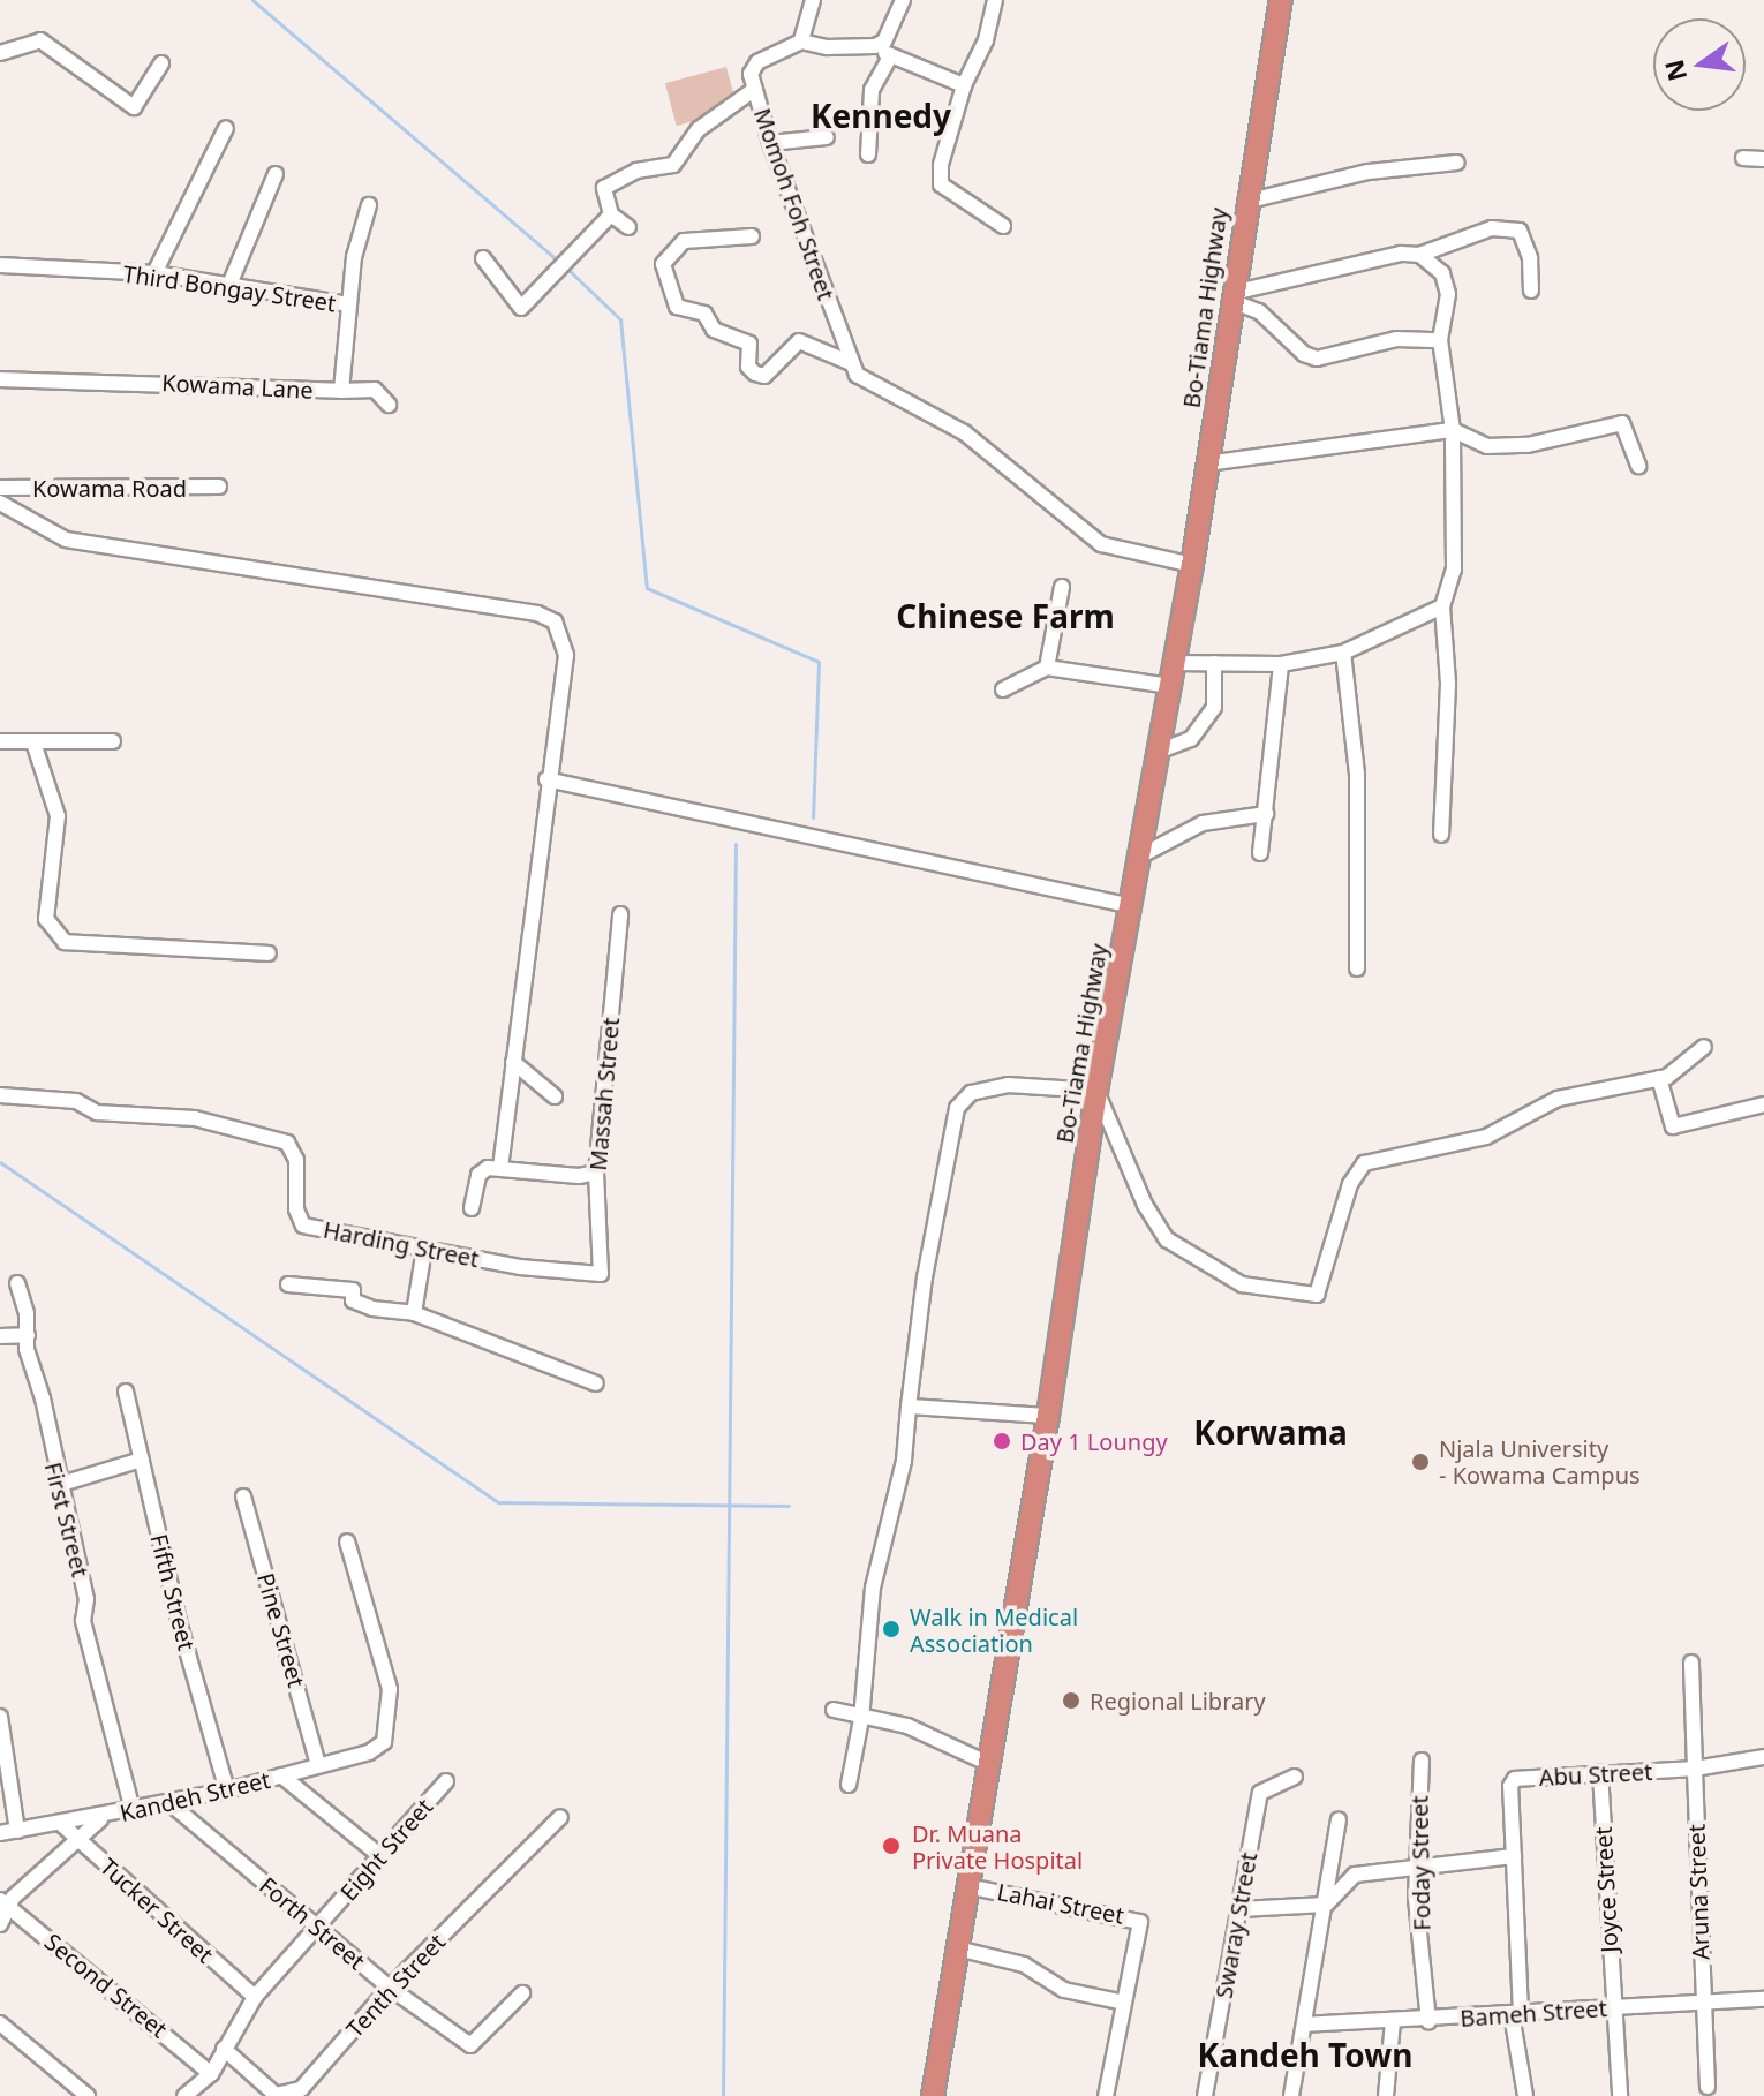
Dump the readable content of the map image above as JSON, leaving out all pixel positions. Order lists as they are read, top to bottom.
{
  "streets": {
    "highway": ["Bo-Tiama Highway"],
    "street": [
      "Momoh Foh Street",
      "Third Bongay Street",
      "Kowama Lane",
      "Kowama Road",
      "Massah Street",
      "Harding Street",
      "First Street",
      "Fifth Street",
      "Pine Street",
      "Abu Street",
      "Kandeh Street",
      "Eight Street",
      "Foday Street",
      "Joyce Street",
      "Aruna Street",
      "Lahai Street",
      "Tucker Street",
      "Forth Street",
      "Swaray Street",
      "Second Street",
      "Tenth Street",
      "Bameh Street"
    ]
  },
  "crossings": [
    ["Third Bongay Street", "Kowama Lane"],
    ["Bo-Tiama Highway", "Lahai Street"],
    ["Massah Street", "Harding Street"],
    ["First Street", "Kandeh Street"],
    ["Fifth Street", "Kandeh Street"],
    ["Pine Street", "Kandeh Street"],
    ["Abu Street", "Joyce Street"],
    ["Abu Street", "Aruna Street"],
    ["Abu Street", "Bameh Street"],
    ["Kandeh Street", "Tucker Street"],
    ["Kandeh Street", "Forth Street"],
    ["Eight Street", "Tucker Street"],
    ["Eight Street", "Forth Street"],
    ["Eight Street", "Second Street"],
    ["Eight Street", "Tenth Street"],
    ["Foday Street", "Bameh Street"],
    ["Joyce Street", "Bameh Street"],
    ["Aruna Street", "Bameh Street"],
    ["Forth Street", "Tenth Street"]
  ],
  "districts": [
    "Kennedy",
    "Chinese Farm",
    "Korwama",
    "Kandeh Town"
  ],
  "places": [
    "Day 1 Loungy",
    "Njala University - Kowama Campus",
    "Walk in Medical Association",
    "Regional Library",
    "Dr. Muana Private Hospital"
  ],
  "north": "left"
}
